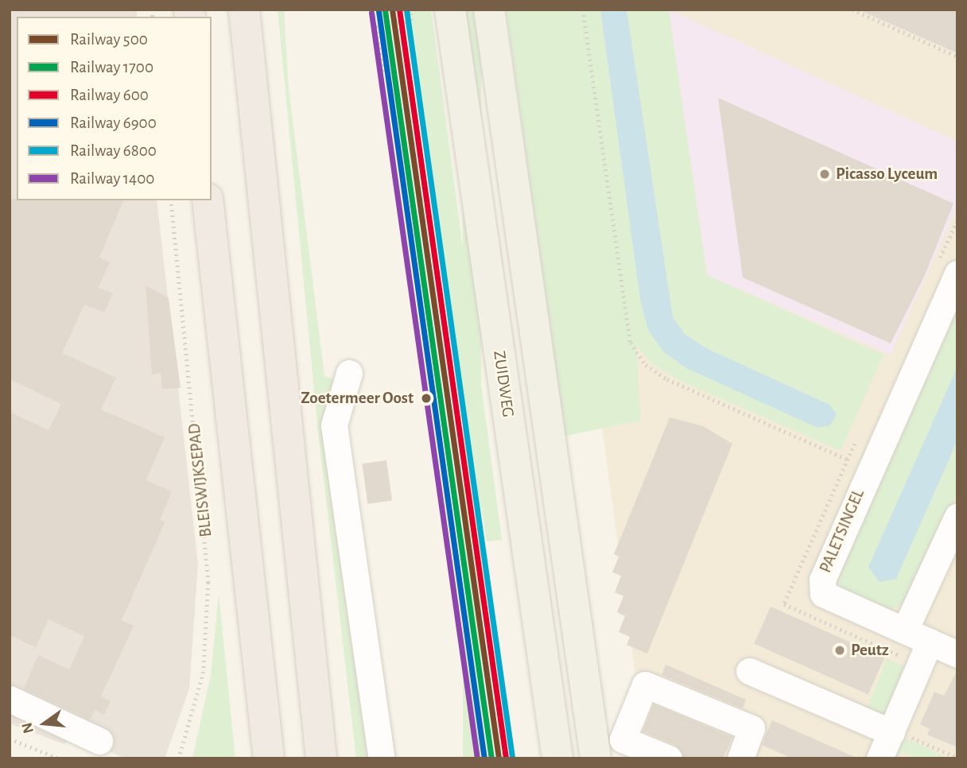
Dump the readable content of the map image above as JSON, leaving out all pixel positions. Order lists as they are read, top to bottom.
{
  "streets": {
    "main road": ["ZUIDWEG"],
    "street": ["PALETSINGEL"],
    "path": ["BLEISWIJKSEPAD"]
  },
  "places": ["Picasso Lyceum", "Zoetermeer Oost", "Peutz"],
  "lines": [
    "rail line 500",
    "rail line 600",
    "rail line 6800",
    "rail line 1700",
    "rail line 6900",
    "rail line 1400"
  ],
  "legend": [
    "Railway 500",
    "Railway 1700",
    "Railway 600",
    "Railway 6900",
    "Railway 6800",
    "Railway 1400"
  ],
  "north": "left"
}
